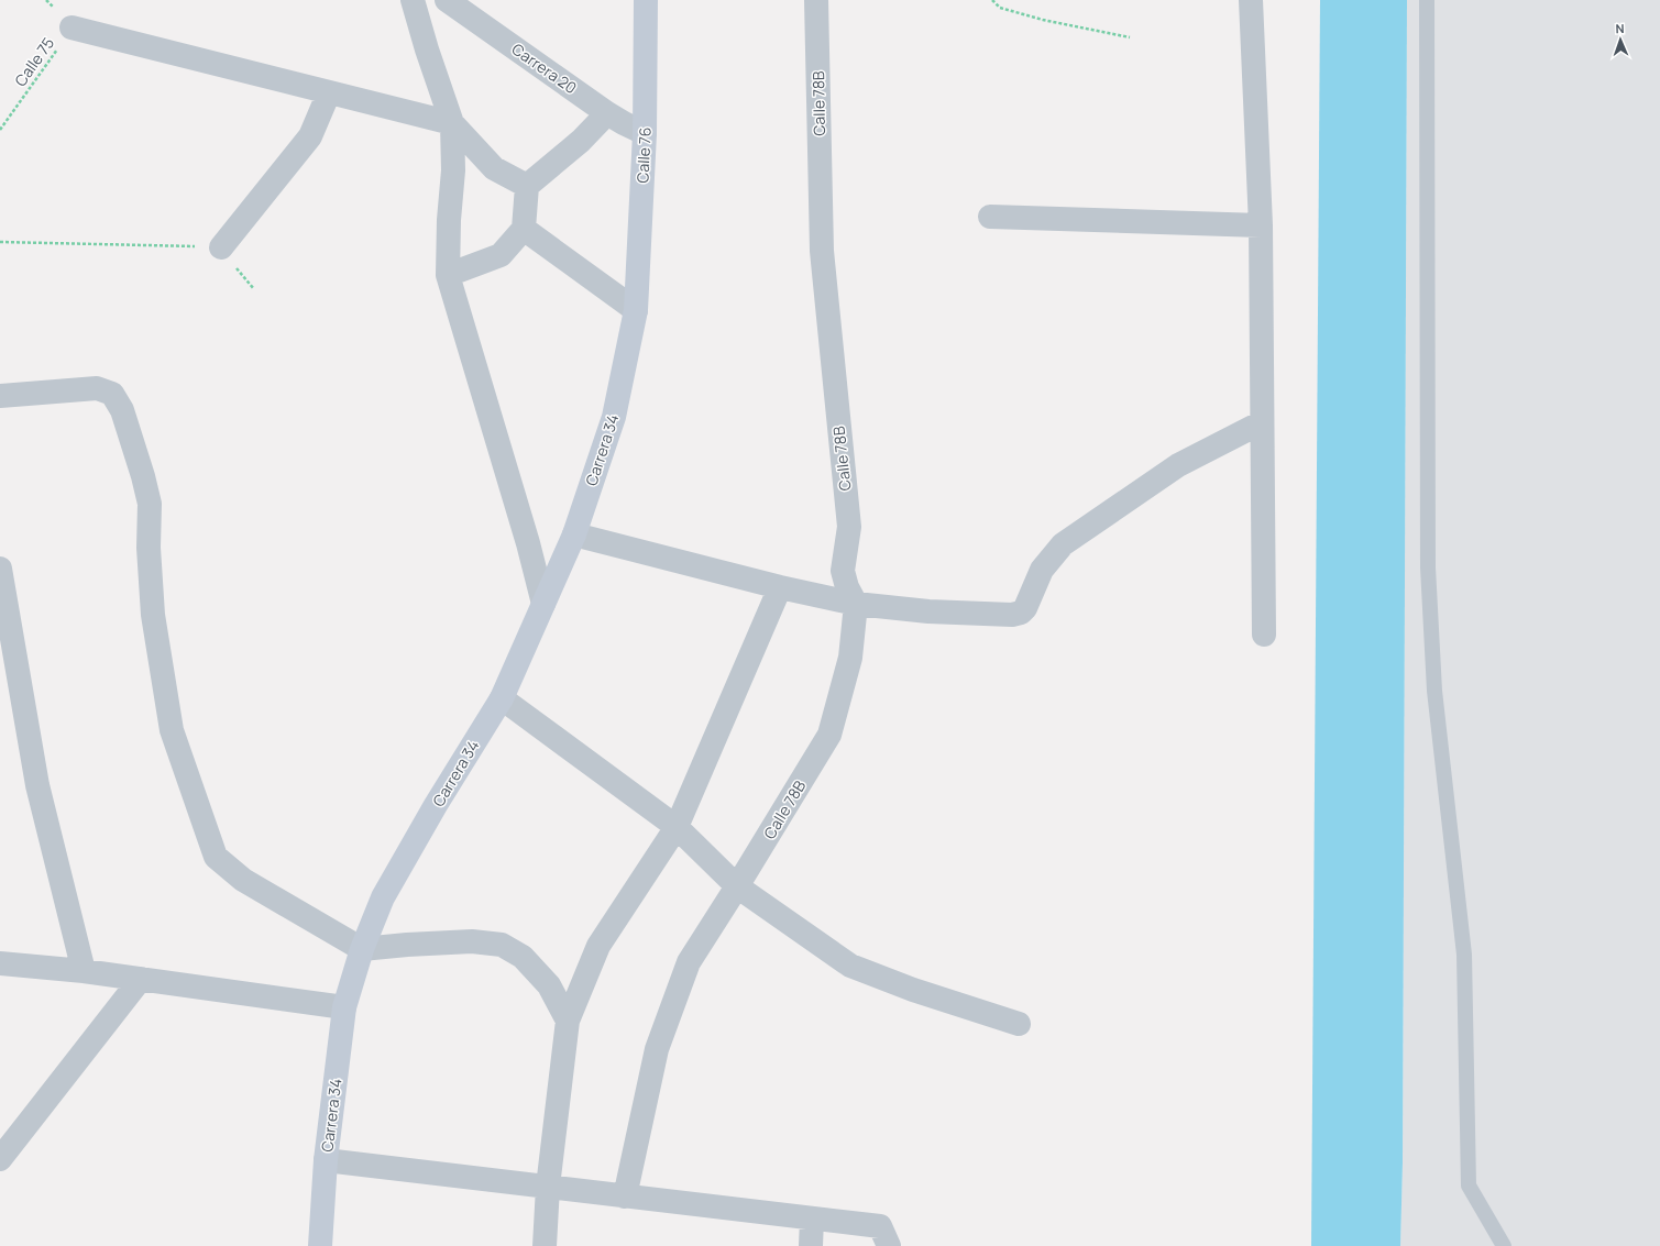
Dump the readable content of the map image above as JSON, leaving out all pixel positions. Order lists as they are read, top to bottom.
{
  "streets": {
    "main road": ["Calle 76", "Carrera 34"],
    "street": ["Carrera 20", "Calle 78B"],
    "path": ["Calle 75"]
  },
  "crossings": [
    ["Carrera 20", "Calle 76"],
    ["Calle 76", "Carrera 34"]
  ],
  "north": "top"
}
